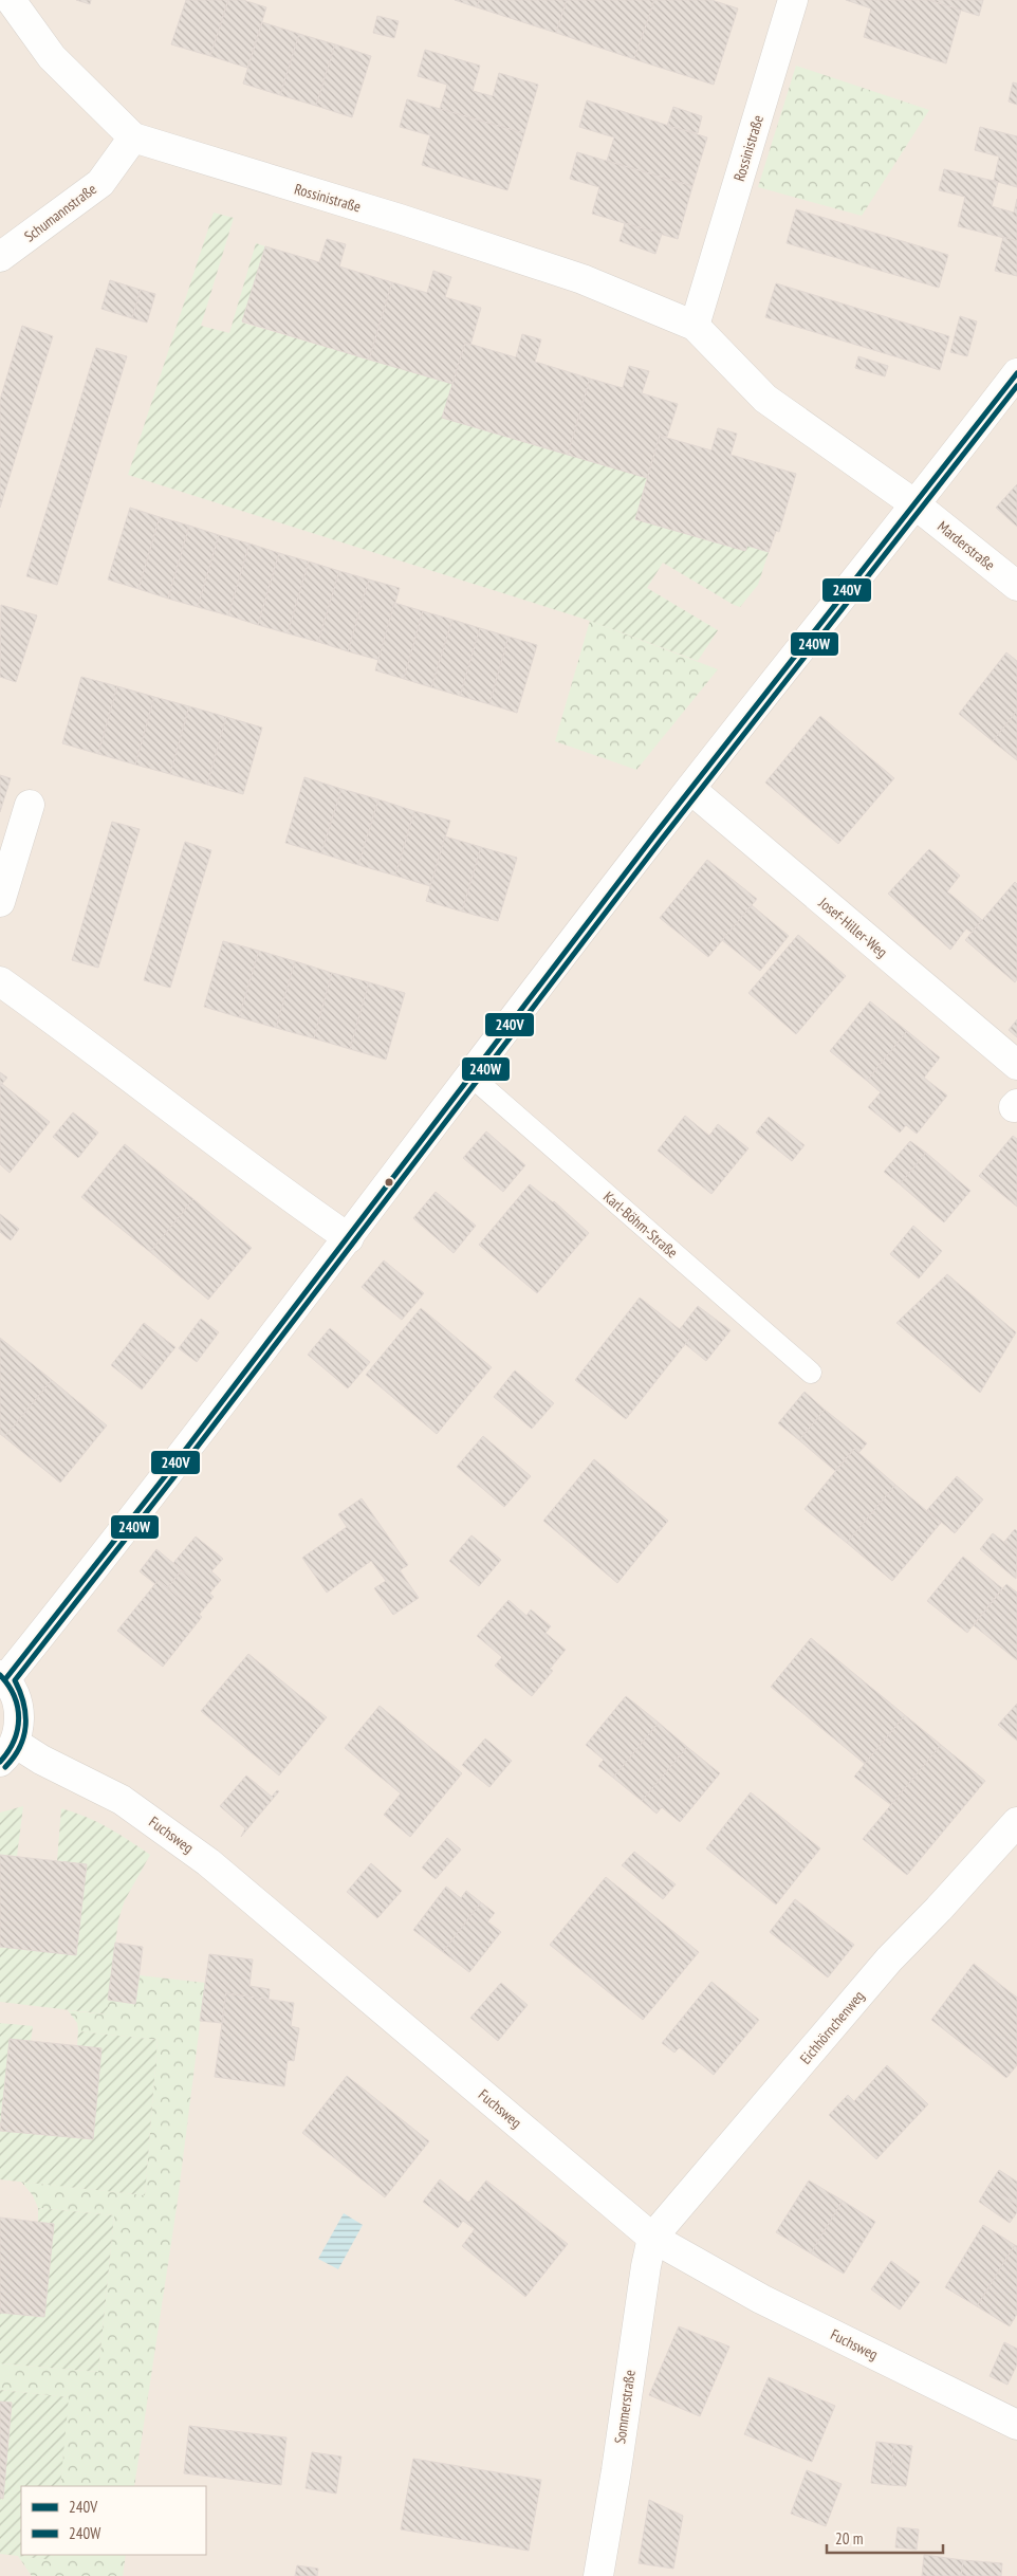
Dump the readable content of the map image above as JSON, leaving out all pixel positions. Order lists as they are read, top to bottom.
{
  "streets": {
    "street": [
      "Rossinistraße",
      "Schumannstraße",
      "Marderstraße",
      "Josef-Hiller-Weg",
      "Fuchsweg",
      "Eichhörnchenweg",
      "Sommerstraße"
    ],
    "lane": ["Karl-Böhm-Straße"]
  },
  "crossings": [
    ["Rossinistraße", "Schumannstraße"],
    ["Rossinistraße", "Marderstraße"],
    ["Fuchsweg", "Eichhörnchenweg"],
    ["Fuchsweg", "Sommerstraße"],
    ["Eichhörnchenweg", "Sommerstraße"]
  ],
  "lines": ["transit line 240V", "transit line 240W"],
  "legend": ["240V", "240W"],
  "scale_bar": "20 m"
}
